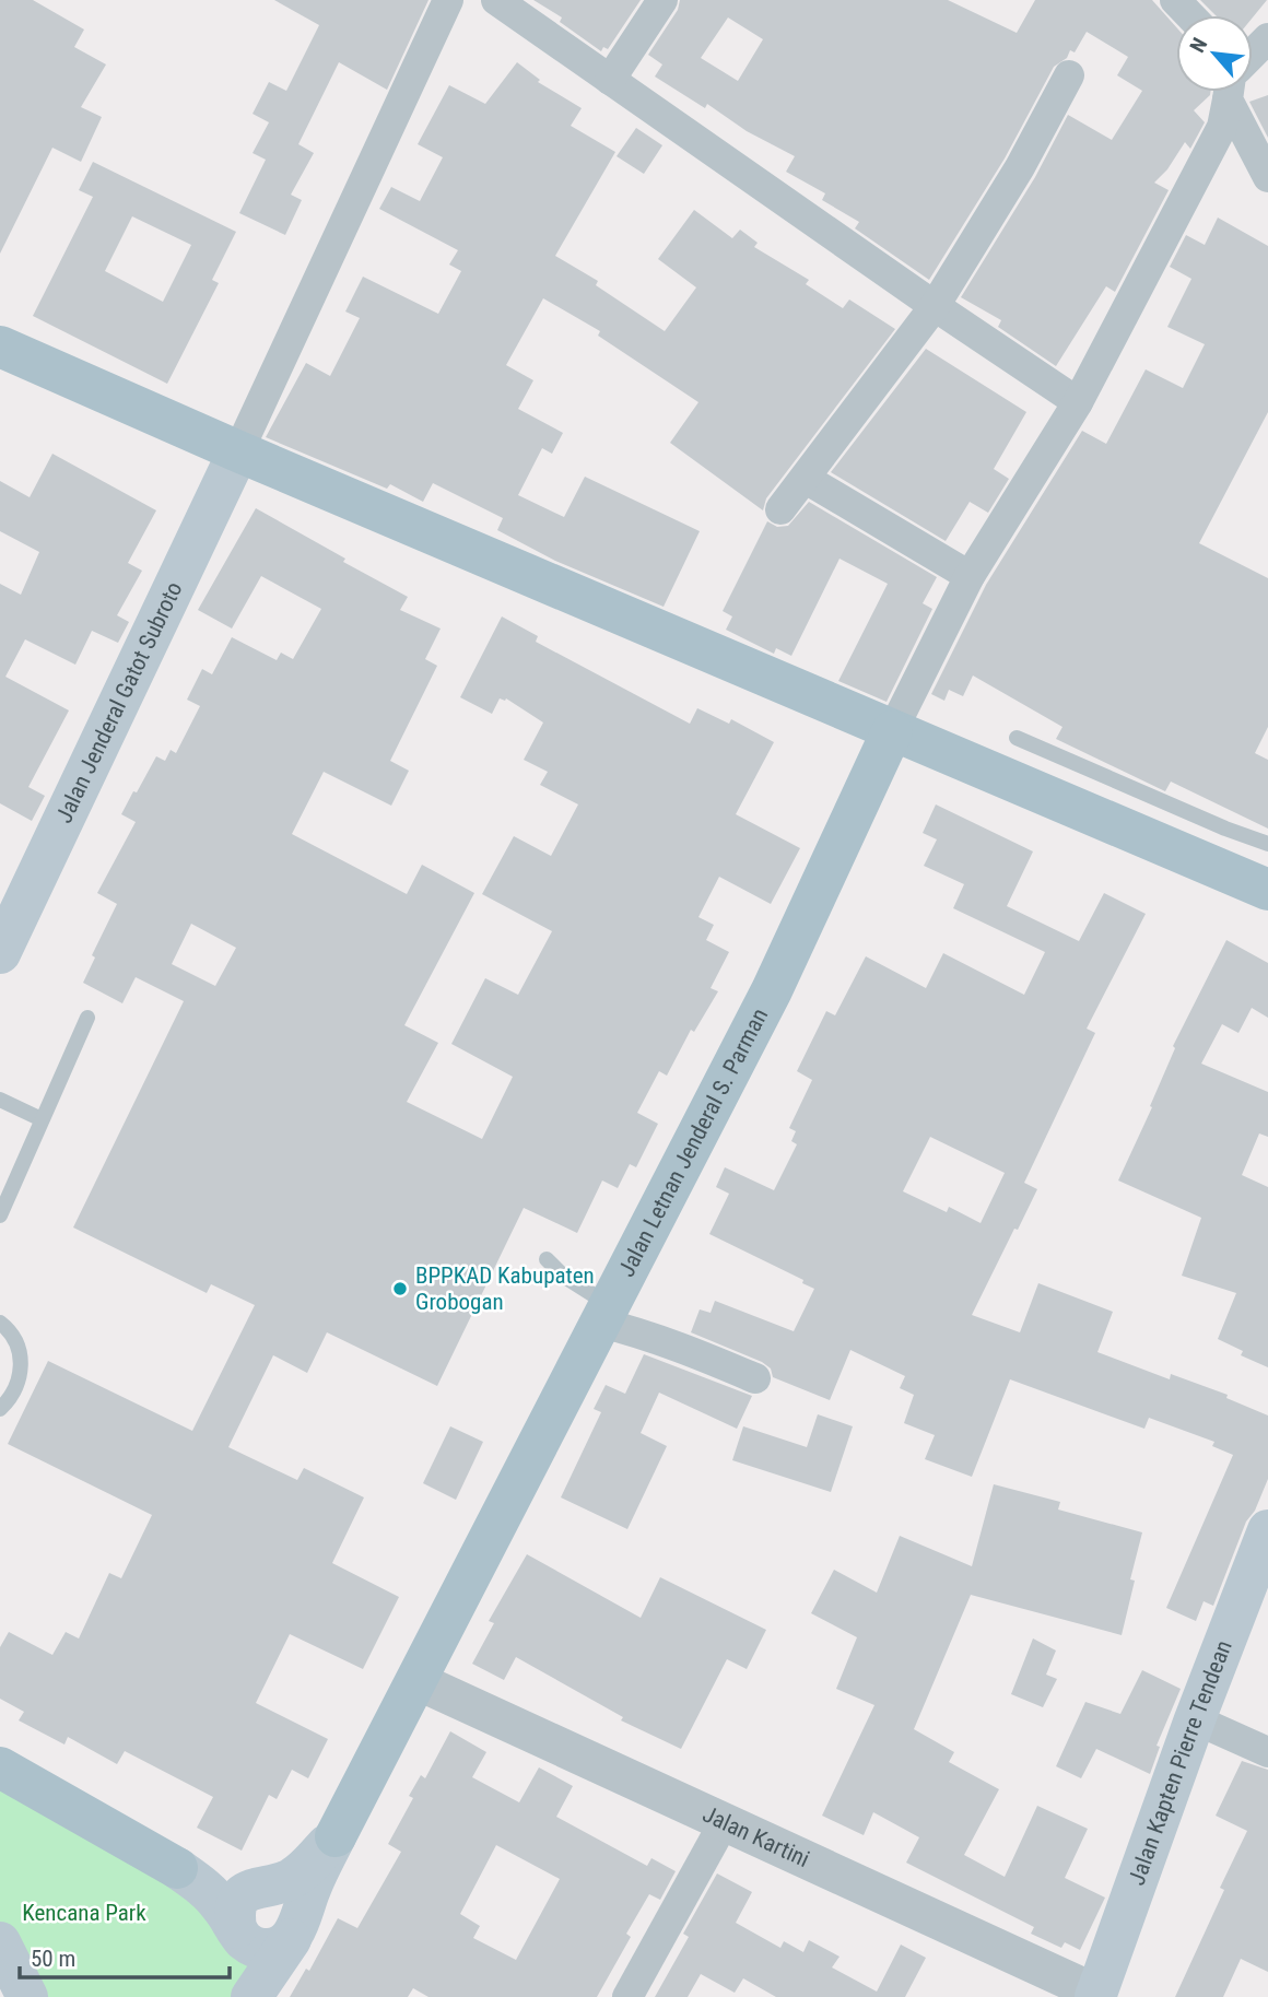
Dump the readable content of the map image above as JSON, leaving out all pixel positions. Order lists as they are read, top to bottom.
{
  "streets": {
    "main road": ["Jalan Jenderal Gatot Subroto", "Jalan Letnan Jenderal S. Parman", "Jalan Kapten Pierre Tendean"],
    "street": ["Jalan Kartini"]
  },
  "crossings": [
    ["Jalan Letnan Jenderal S. Parman", "Jalan Kartini"],
    ["Jalan Kapten Pierre Tendean", "Jalan Kartini"]
  ],
  "parks": ["Kencana Park"],
  "places": ["BPPKAD Kabupaten Grobogan"],
  "scale_bar": "50 m",
  "north": "top left"
}
